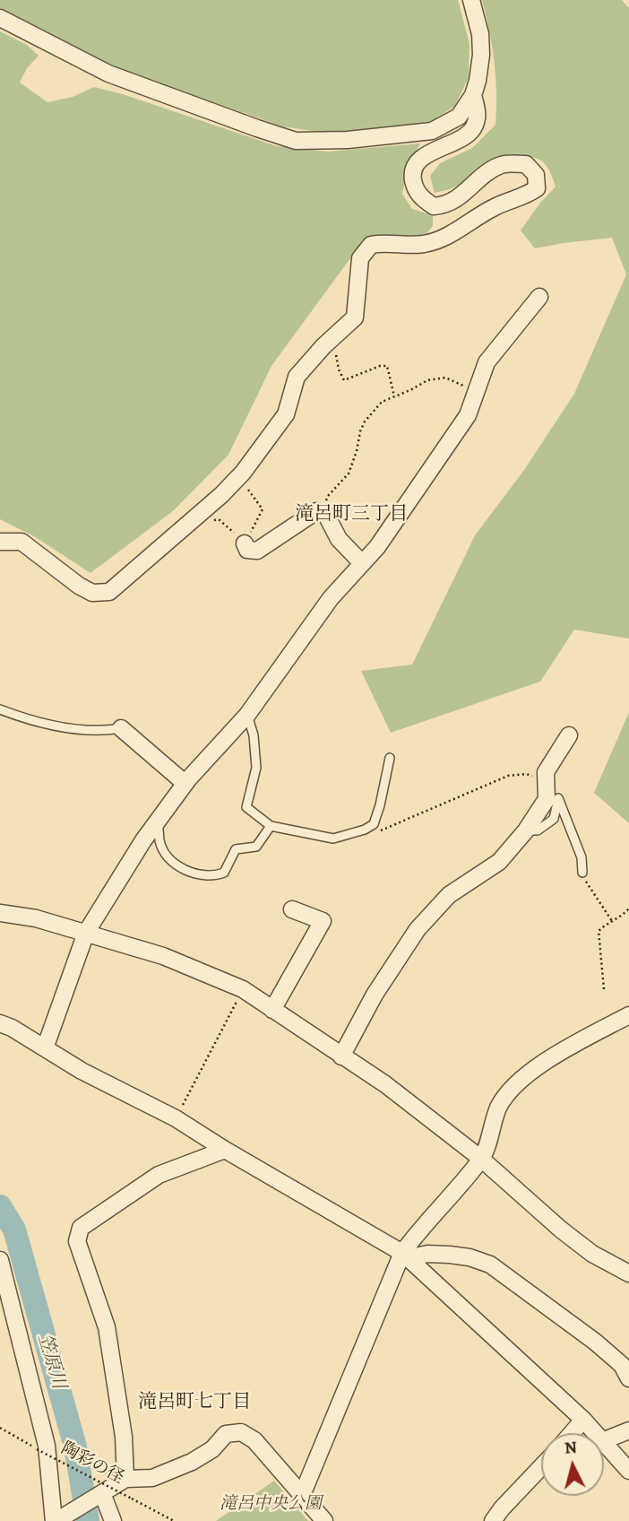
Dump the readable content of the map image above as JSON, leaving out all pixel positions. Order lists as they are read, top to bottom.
{
  "streets": {
    "path": ["陶彩の径"]
  },
  "districts": ["滝呂町三丁目", "滝呂町七丁目"],
  "water": ["笠原川"],
  "parks": ["滝呂中央公園"],
  "north": "top"
}
